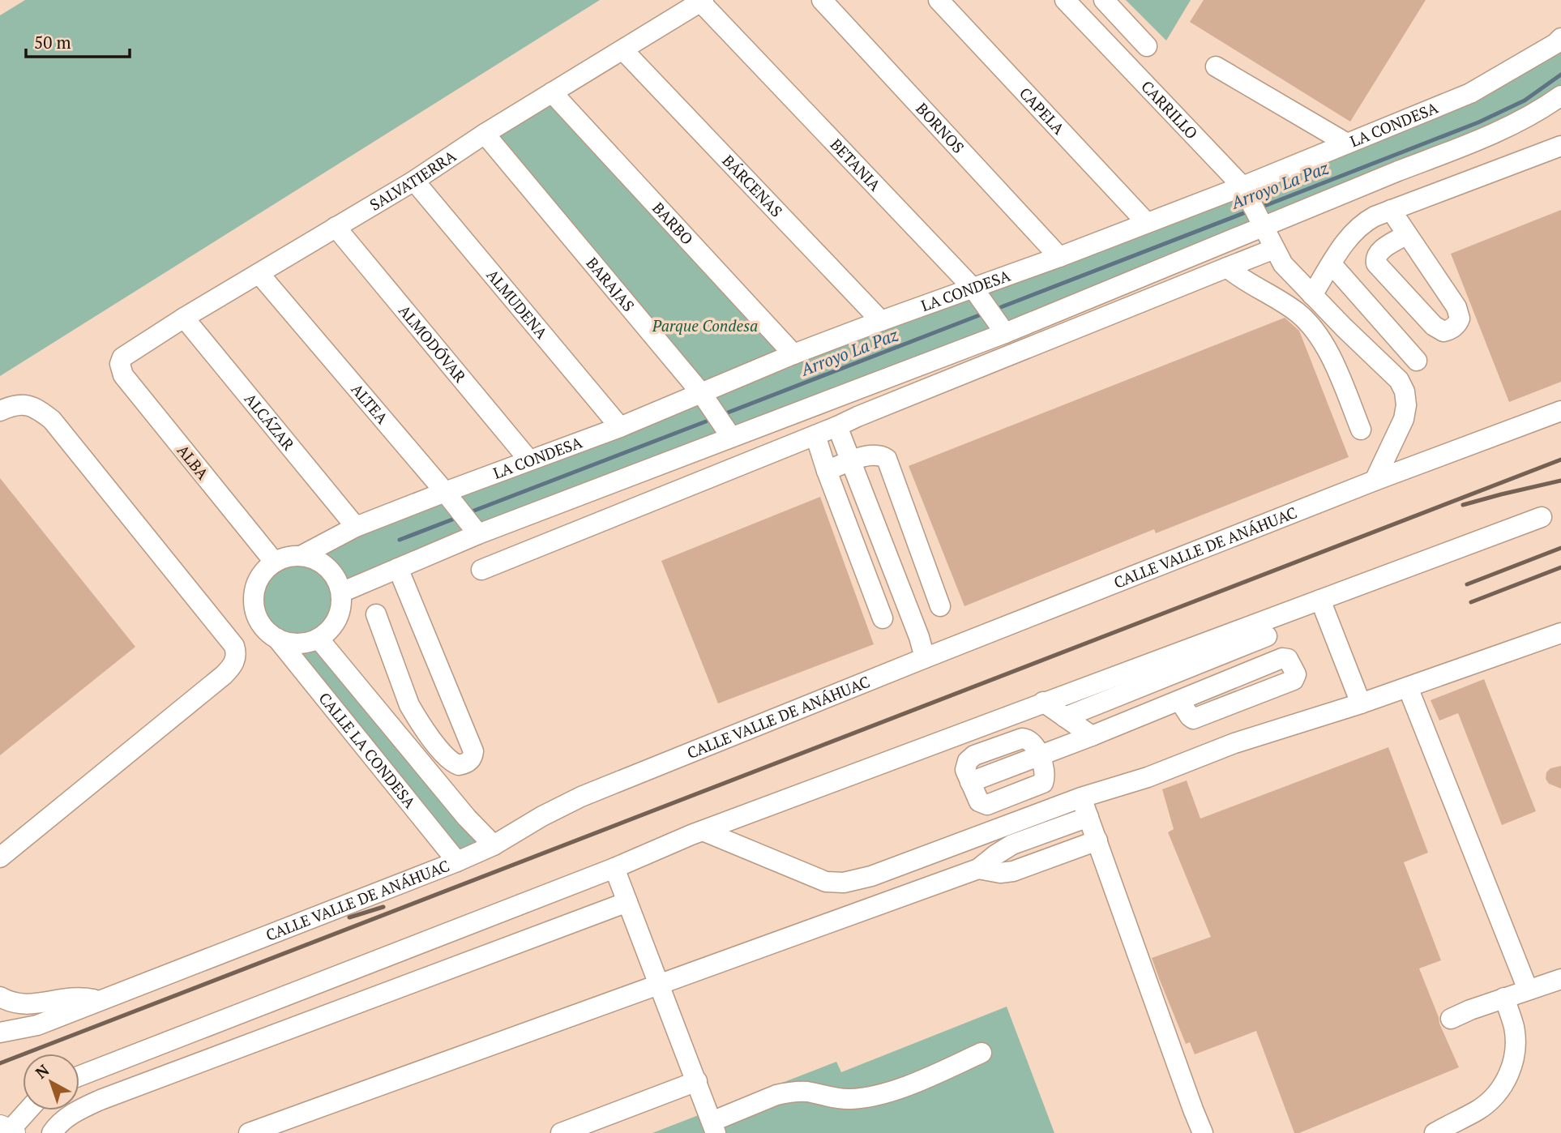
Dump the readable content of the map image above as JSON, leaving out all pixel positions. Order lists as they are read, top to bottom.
{
  "streets": {
    "street": [
      "CARRILLO",
      "CAPELA",
      "LA CONDESA",
      "BORNOS",
      "BETANIA",
      "SALVATIERRA",
      "BÁRCENAS",
      "BARBO",
      "BARAJAS",
      "ALMUDENA",
      "ALMODÓVAR",
      "ALTEA",
      "ALCÁZAR",
      "ALBA",
      "CALLE VALLE DE ANÁHUAC",
      "CALLE LA CONDESA"
    ]
  },
  "crossings": [
    ["CARRILLO", "LA CONDESA"],
    ["CARRILLO", "CALLE VALLE DE ANÁHUAC"],
    ["CAPELA", "LA CONDESA"],
    ["LA CONDESA", "BORNOS"],
    ["LA CONDESA", "BETANIA"],
    ["LA CONDESA", "BÁRCENAS"],
    ["LA CONDESA", "BARBO"],
    ["LA CONDESA", "BARAJAS"],
    ["LA CONDESA", "ALMUDENA"],
    ["LA CONDESA", "ALMODÓVAR"],
    ["LA CONDESA", "ALTEA"],
    ["LA CONDESA", "ALCÁZAR"],
    ["LA CONDESA", "ALBA"],
    ["LA CONDESA", "CALLE LA CONDESA"],
    ["BETANIA", "SALVATIERRA"],
    ["SALVATIERRA", "BÁRCENAS"],
    ["SALVATIERRA", "BARBO"],
    ["SALVATIERRA", "BARAJAS"],
    ["SALVATIERRA", "ALMUDENA"],
    ["SALVATIERRA", "ALMODÓVAR"],
    ["SALVATIERRA", "ALTEA"],
    ["SALVATIERRA", "ALCÁZAR"],
    ["SALVATIERRA", "ALBA"],
    ["ALBA", "CALLE LA CONDESA"],
    ["CALLE VALLE DE ANÁHUAC", "CALLE LA CONDESA"]
  ],
  "water": ["Arroyo La Paz"],
  "parks": ["Parque Condesa"],
  "scale_bar": "50 m",
  "north": "top left"
}
